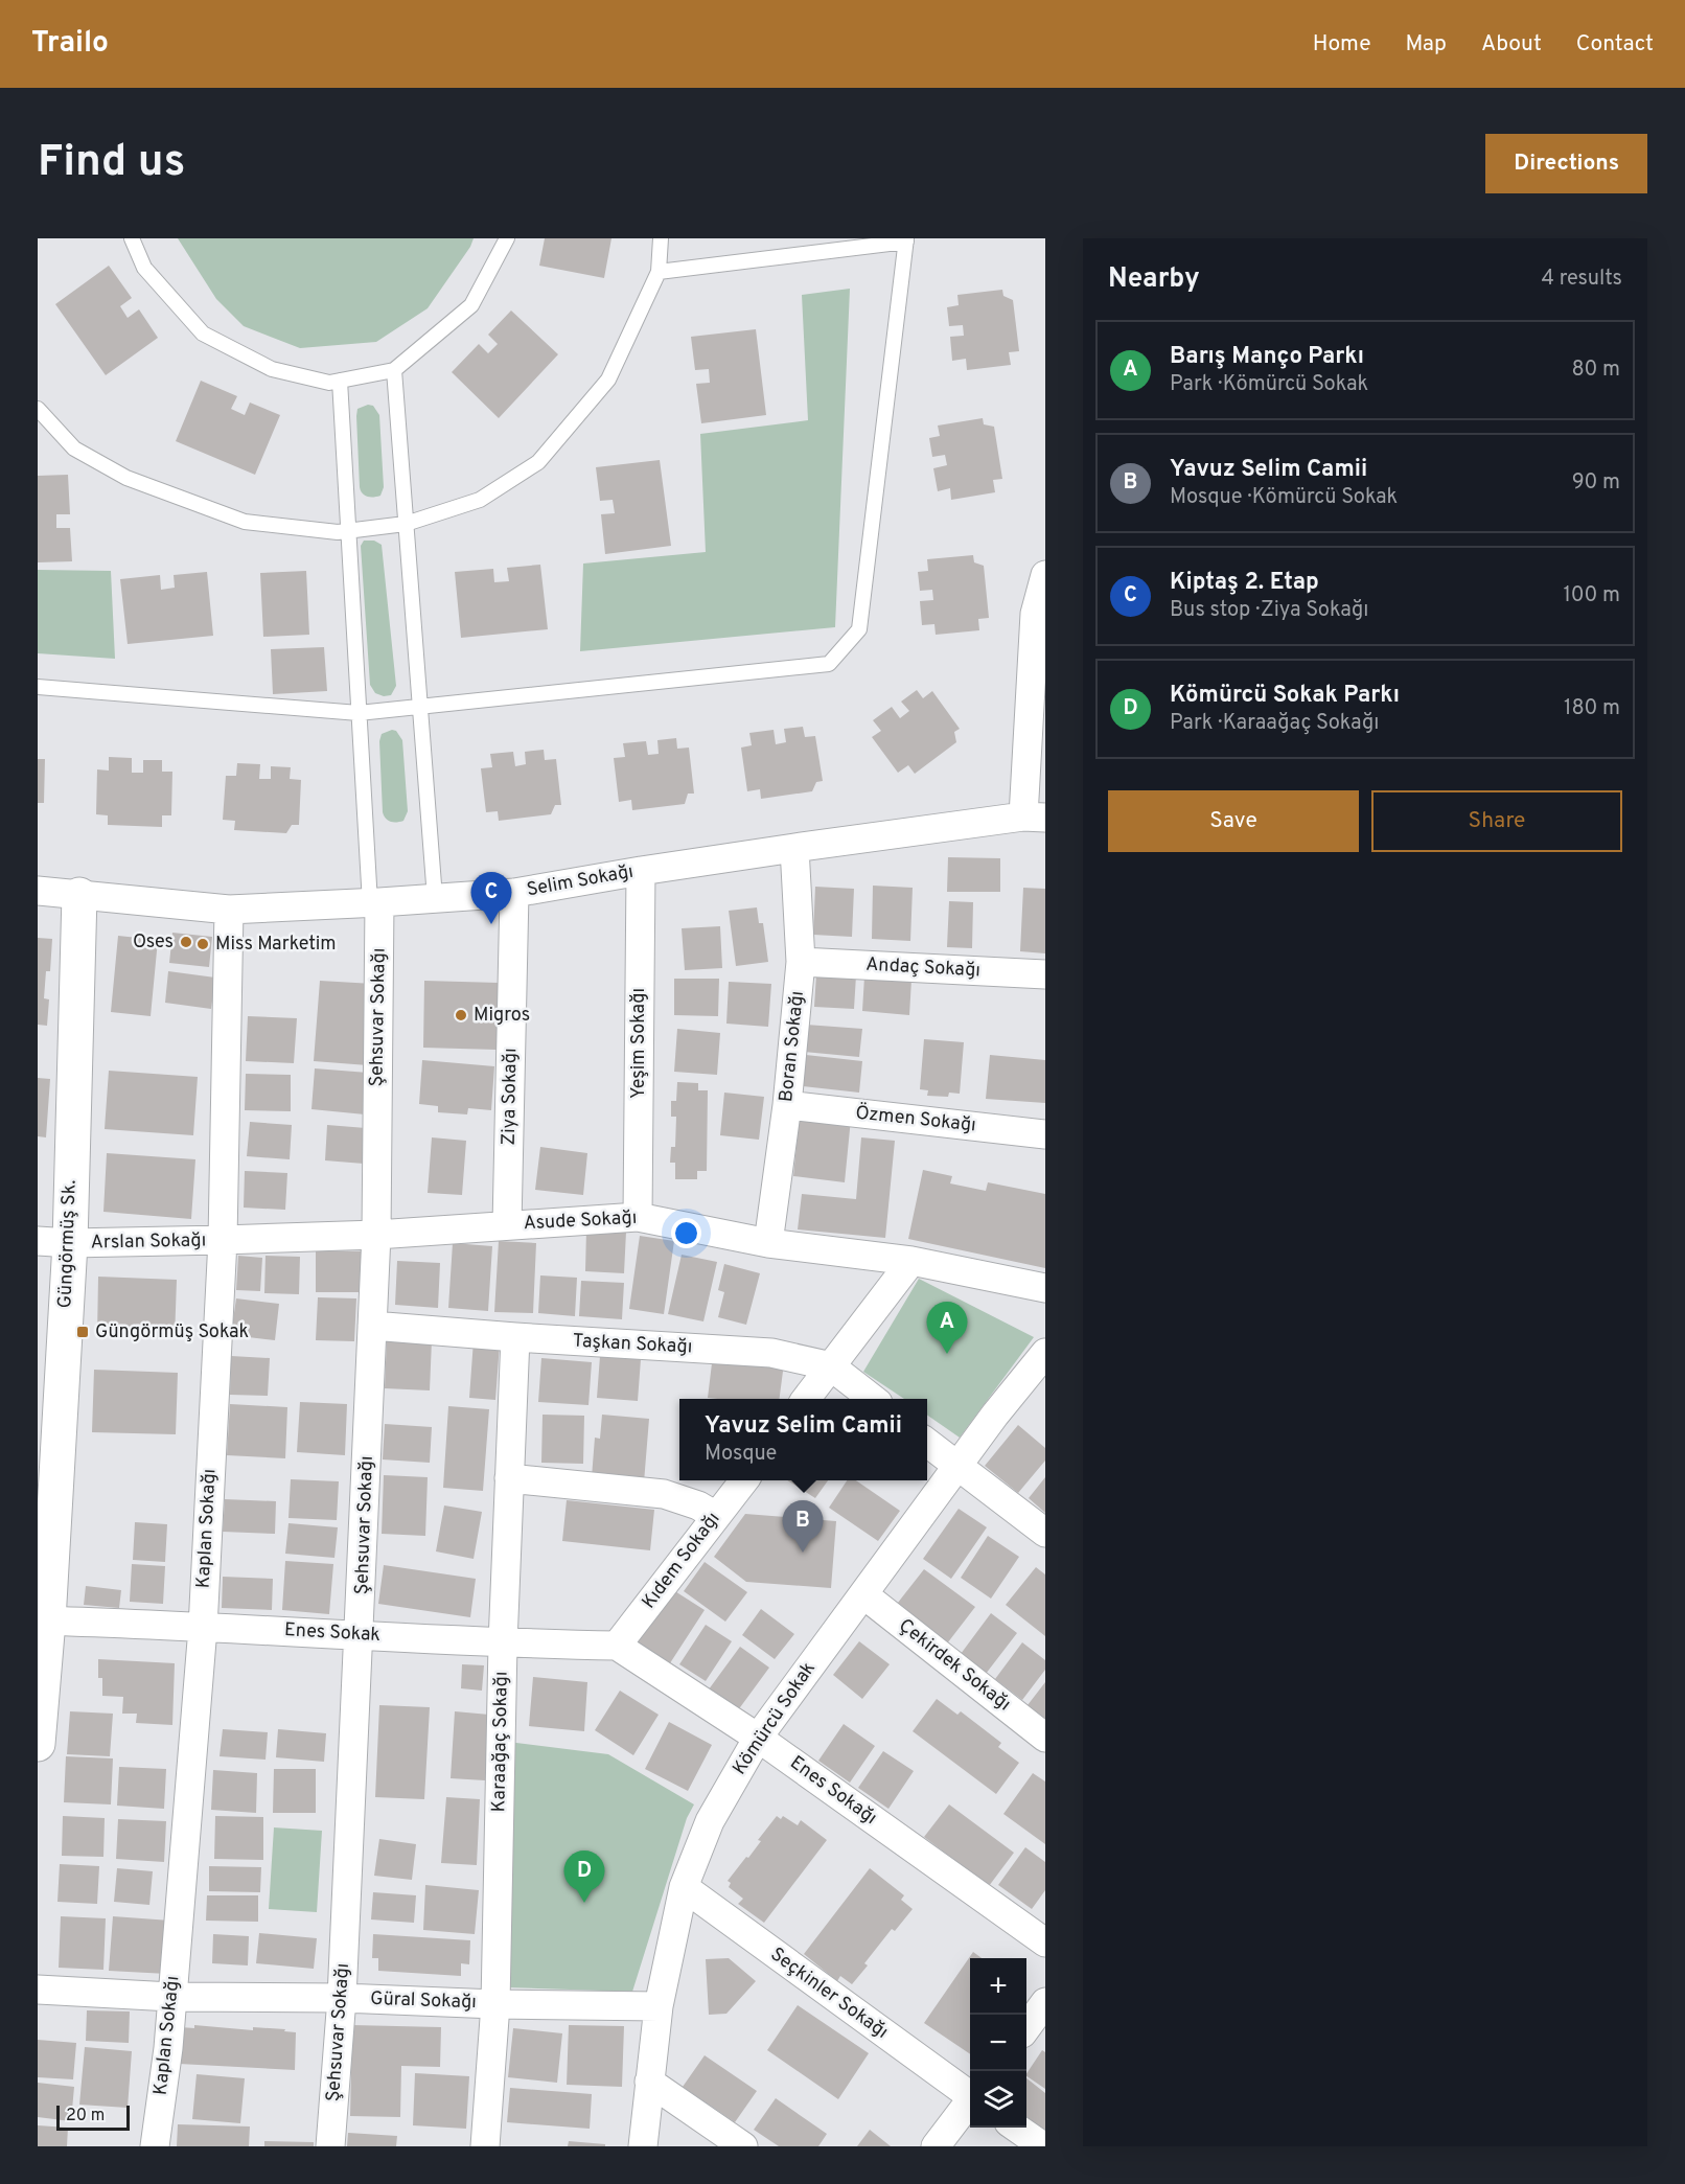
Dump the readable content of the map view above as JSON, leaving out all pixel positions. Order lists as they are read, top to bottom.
{
  "streets": {
    "street": [
      "Selim Sokağı",
      "Andaç Sokağı",
      "Şehsuvar Sokağı",
      "Yeşim Sokağı",
      "Boran Sokağı",
      "Ziya Sokağı",
      "Özmen Sokağı",
      "Asude Sokağı",
      "Arslan Sokağı",
      "Güngörmüş Sk.",
      "Taşkan Sokağı",
      "Kaplan Sokağı",
      "Kıdem Sokağı",
      "Enes Sokak",
      "Çekirdek Sokağı",
      "Kömürcü Sokak",
      "Karaağaç Sokağı",
      "Enes Sokağı",
      "Seçkinler Sokağı",
      "Güral Sokağı"
    ]
  },
  "crossings": [
    ["Selim Sokağı", "Şehsuvar Sokağı"],
    ["Selim Sokağı", "Yeşim Sokağı"],
    ["Selim Sokağı", "Boran Sokağı"],
    ["Selim Sokağı", "Ziya Sokağı"],
    ["Selim Sokağı", "Güngörmüş Sk."],
    ["Selim Sokağı", "Kaplan Sokağı"],
    ["Andaç Sokağı", "Boran Sokağı"],
    ["Şehsuvar Sokağı", "Asude Sokağı"],
    ["Şehsuvar Sokağı", "Taşkan Sokağı"],
    ["Şehsuvar Sokağı", "Enes Sokak"],
    ["Şehsuvar Sokağı", "Güral Sokağı"],
    ["Yeşim Sokağı", "Asude Sokağı"],
    ["Boran Sokağı", "Özmen Sokağı"],
    ["Boran Sokağı", "Asude Sokağı"],
    ["Ziya Sokağı", "Asude Sokağı"],
    ["Asude Sokağı", "Arslan Sokağı"],
    ["Asude Sokağı", "Kaplan Sokağı"],
    ["Arslan Sokağı", "Güngörmüş Sk."],
    ["Arslan Sokağı", "Kaplan Sokağı"],
    ["Güngörmüş Sk.", "Enes Sokak"],
    ["Taşkan Sokağı", "Karaağaç Sokağı"],
    ["Kaplan Sokağı", "Enes Sokak"],
    ["Kaplan Sokağı", "Güral Sokağı"],
    ["Kıdem Sokağı", "Enes Sokak"],
    ["Kıdem Sokağı", "Enes Sokağı"],
    ["Enes Sokak", "Karaağaç Sokağı"],
    ["Enes Sokak", "Enes Sokağı"],
    ["Çekirdek Sokağı", "Kömürcü Sokak"],
    ["Kömürcü Sokak", "Enes Sokağı"],
    ["Kömürcü Sokak", "Seçkinler Sokağı"],
    ["Kömürcü Sokak", "Güral Sokağı"],
    ["Karaağaç Sokağı", "Güral Sokağı"]
  ],
  "places": {
    "other": ["Oses", "Miss Marketim", "Migros"],
    "transit": ["Güngörmüş Sokak"]
  },
  "scale_bar": "20 m",
  "page": {
    "header": "Trailo",
    "nav": [
      "Home",
      "Map",
      "About",
      "Contact"
    ],
    "buttons": [
      "Directions",
      ["Save", "Share"]
    ],
    "title": "Find us",
    "heading": ["Nearby", "4 results"],
    "list": [
      {
        "mark": "A",
        "name": "Barış Manço Parkı",
        "note": "Park · Kömürcü Sokak",
        "value": "80 m"
      },
      {
        "mark": "B",
        "name": "Yavuz Selim Camii",
        "note": "Mosque · Kömürcü Sokak",
        "value": "90 m"
      },
      {
        "mark": "C",
        "name": "Kiptaş 2. Etap",
        "note": "Bus stop · Ziya Sokağı",
        "value": "100 m"
      },
      {
        "mark": "D",
        "name": "Kömürcü Sokak Parkı",
        "note": "Park · Karaağaç Sokağı",
        "value": "180 m"
      }
    ],
    "pins": [
      "C",
      "A",
      "B",
      "D"
    ],
    "popup": ["Yavuz Selim Camii", "Mosque"],
    "map_buttons": ["+", "−"],
    "scale": "20 m"
  }
}
